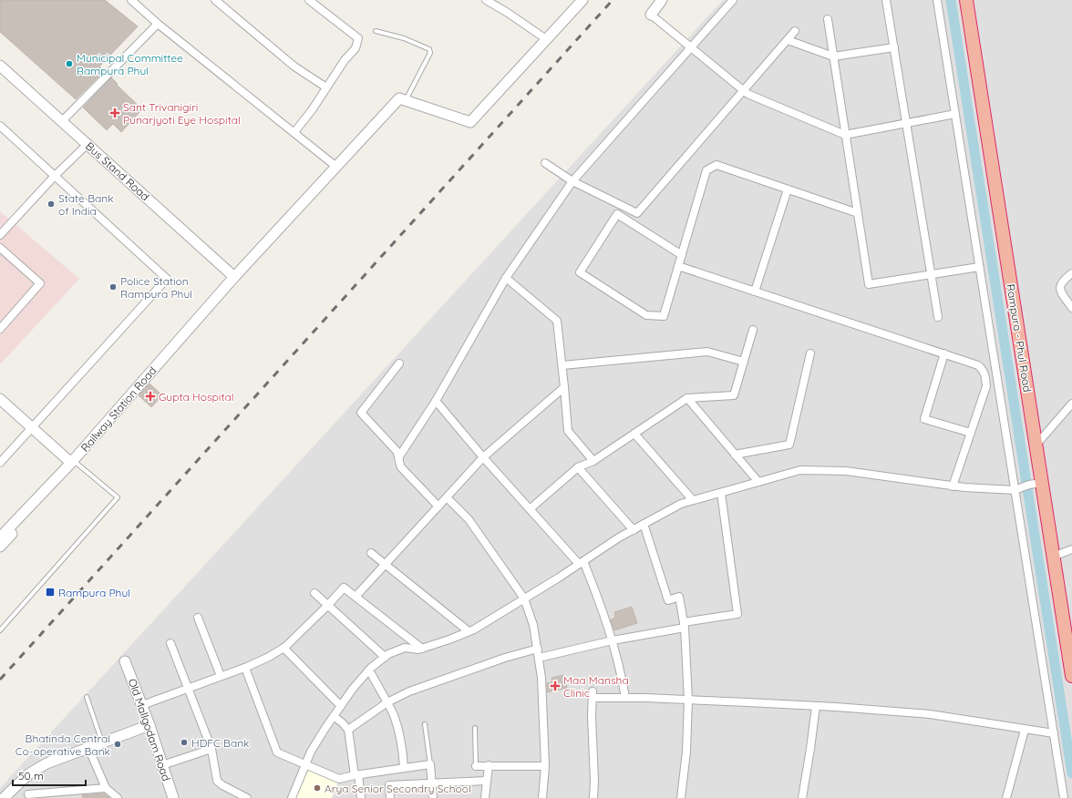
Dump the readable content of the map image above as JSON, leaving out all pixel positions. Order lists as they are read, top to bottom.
{
  "streets": {
    "highway": ["Rampura - Phul Road"],
    "street": ["Bus Stand Road", "Railway Station Road", "Old Mallgodam Road"]
  },
  "crossings": [
    ["Bus Stand Road", "Railway Station Road"]
  ],
  "places": {
    "other": [
      "Municipal Committee Rampura Phul",
      "State Bank of India",
      "Police Station Rampura Phul",
      "HDFC Bank",
      "Bhatinda Central Co-operative Bank",
      "Arya Senior Secondry School"
    ],
    "health": ["Sant Trivanigiri Punarjyoti Eye Hospital", "Gupta Hospital", "Maa Mansha Clinic"],
    "transit": ["Rampura Phul"]
  },
  "scale_bar": "50 m"
}
